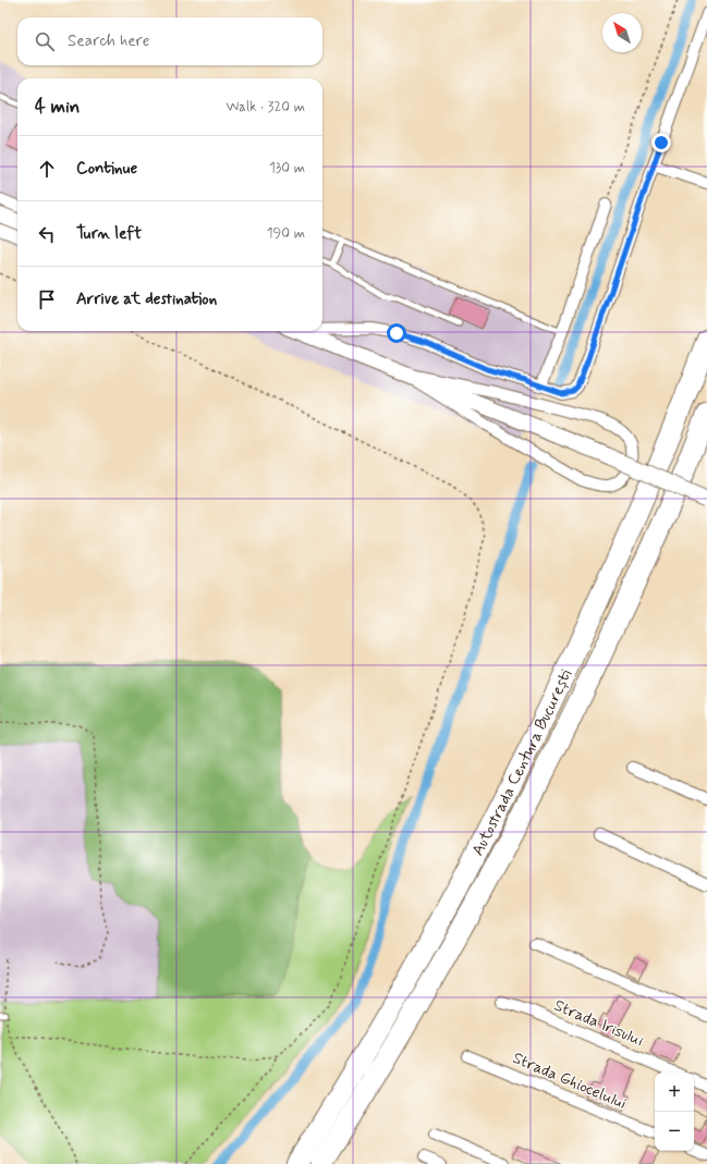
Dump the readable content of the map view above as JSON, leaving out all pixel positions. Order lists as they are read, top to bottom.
{
  "streets": {
    "highway": ["Autostrada Centura București"],
    "street": ["Strada Irisului", "Strada Ghiocelului"]
  },
  "north": "top left",
  "page": {
    "search": "Search here",
    "heading": ["4 min", "Walk · 320 m"],
    "list": [
      ["Continue", "130 m"],
      ["Turn left", "190 m"],
      "Arrive at destination"
    ],
    "map_buttons": ["+", "−"]
  }
}
